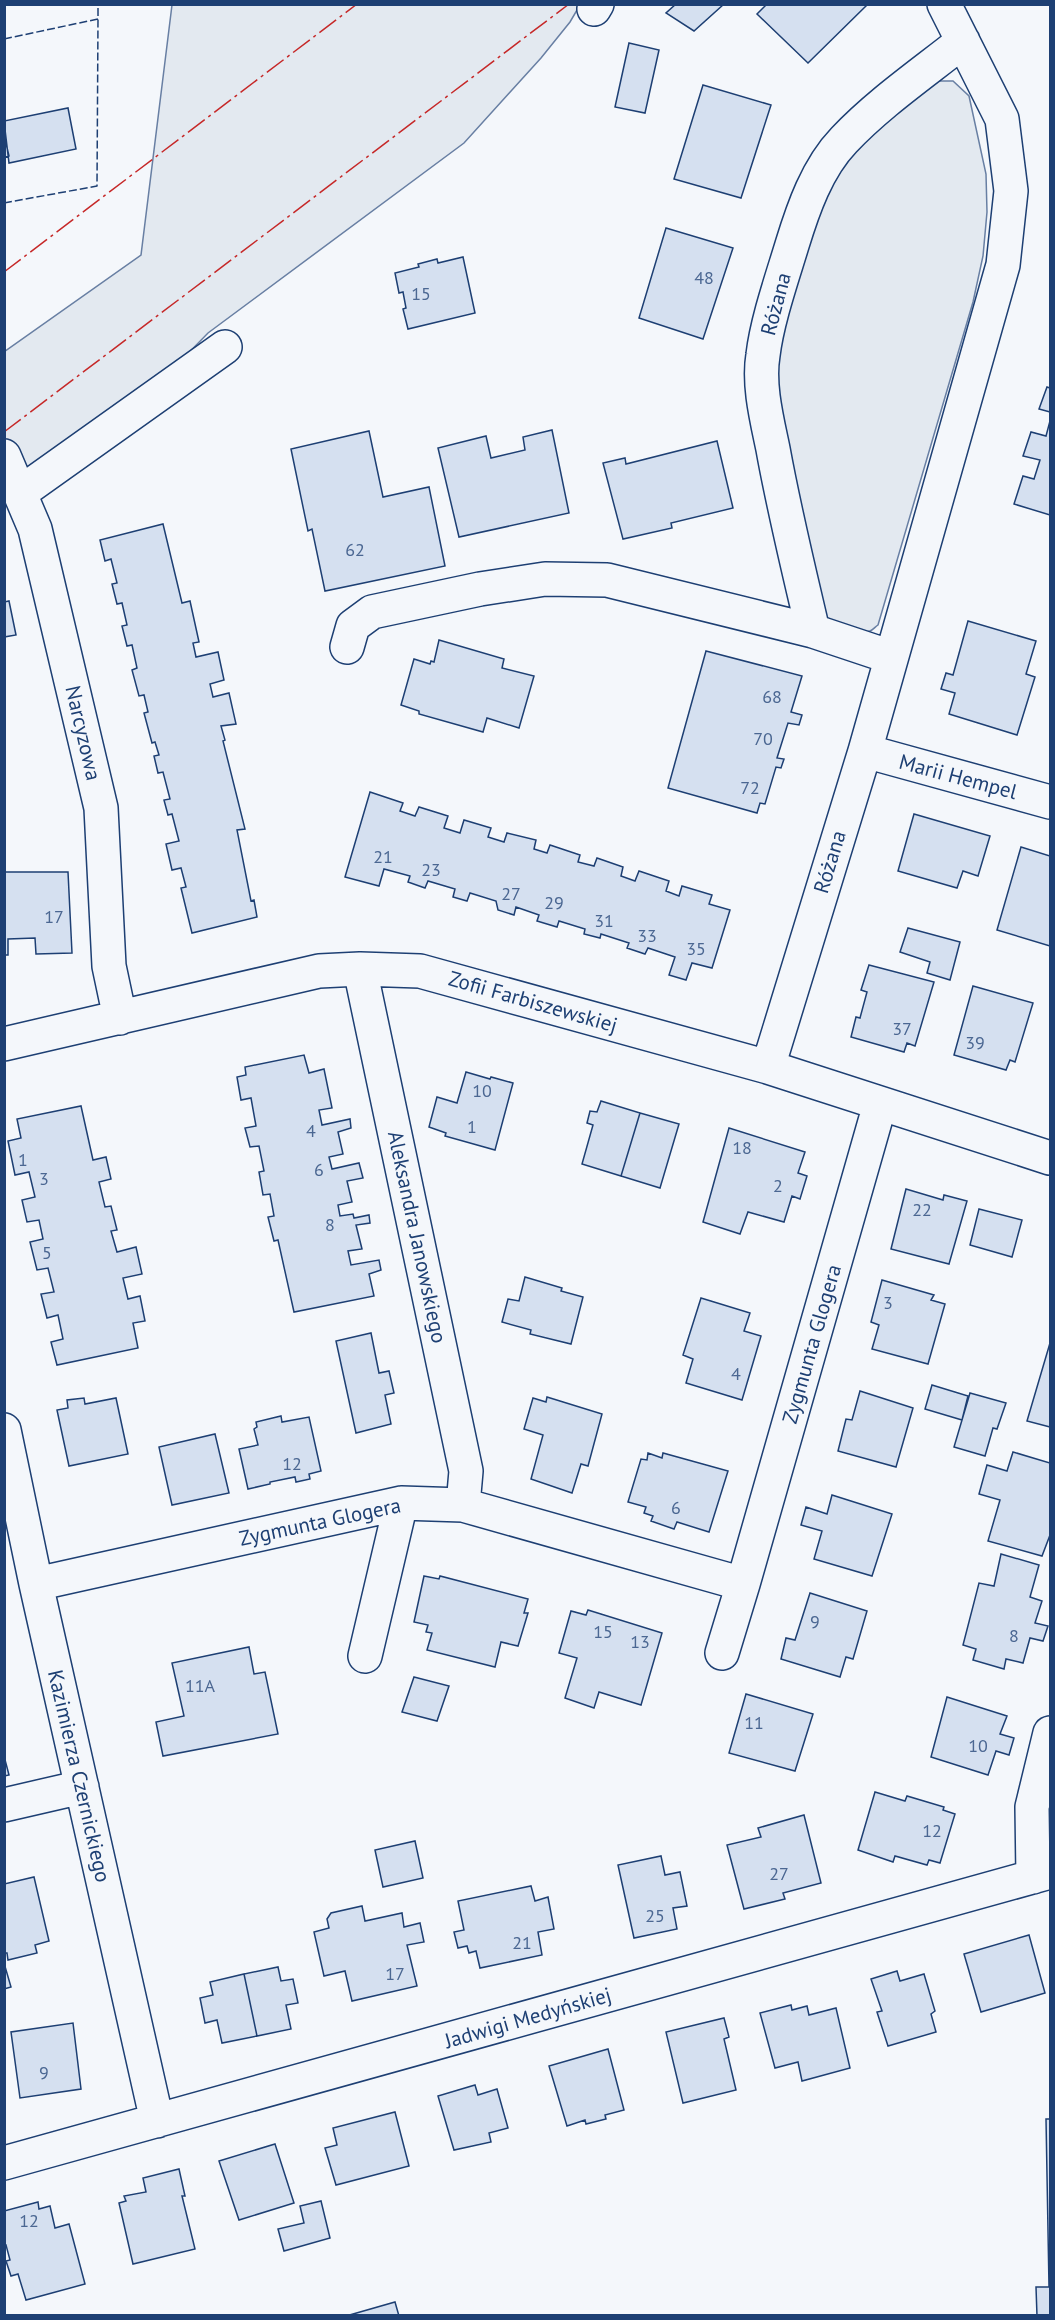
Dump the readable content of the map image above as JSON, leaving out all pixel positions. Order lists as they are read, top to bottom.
{
  "streets": {
    "street": [
      "Różana",
      "Narcyzowa",
      "Marii Hempel",
      "Zofii Farbiszewskiej",
      "Aleksandra Janowskiego",
      "Zygmunta Glogera",
      "Kazimierza Czernickiego",
      "Jadwigi Medyńskiej"
    ]
  },
  "crossings": [
    ["Różana", "Marii Hempel"],
    ["Różana", "Zofii Farbiszewskiej"],
    ["Narcyzowa", "Zofii Farbiszewskiej"],
    ["Zofii Farbiszewskiej", "Aleksandra Janowskiego"],
    ["Zofii Farbiszewskiej", "Zygmunta Glogera"],
    ["Aleksandra Janowskiego", "Zygmunta Glogera"],
    ["Zygmunta Glogera", "Kazimierza Czernickiego"],
    ["Kazimierza Czernickiego", "Jadwigi Medyńskiej"]
  ],
  "house_numbers": [
    "48",
    "15",
    "62",
    "68",
    "70",
    "72",
    "21",
    "23",
    "27",
    "29",
    "17",
    "31",
    "33",
    "35",
    "37",
    "39",
    "10",
    "1",
    "4",
    "18",
    "1",
    "6",
    "3",
    "2",
    "22",
    "8",
    "5",
    "3",
    "4",
    "12",
    "6",
    "9",
    "15",
    "8",
    "13",
    "11A",
    "11",
    "10",
    "12",
    "27",
    "25",
    "21",
    "17",
    "9",
    "12"
  ]
}
